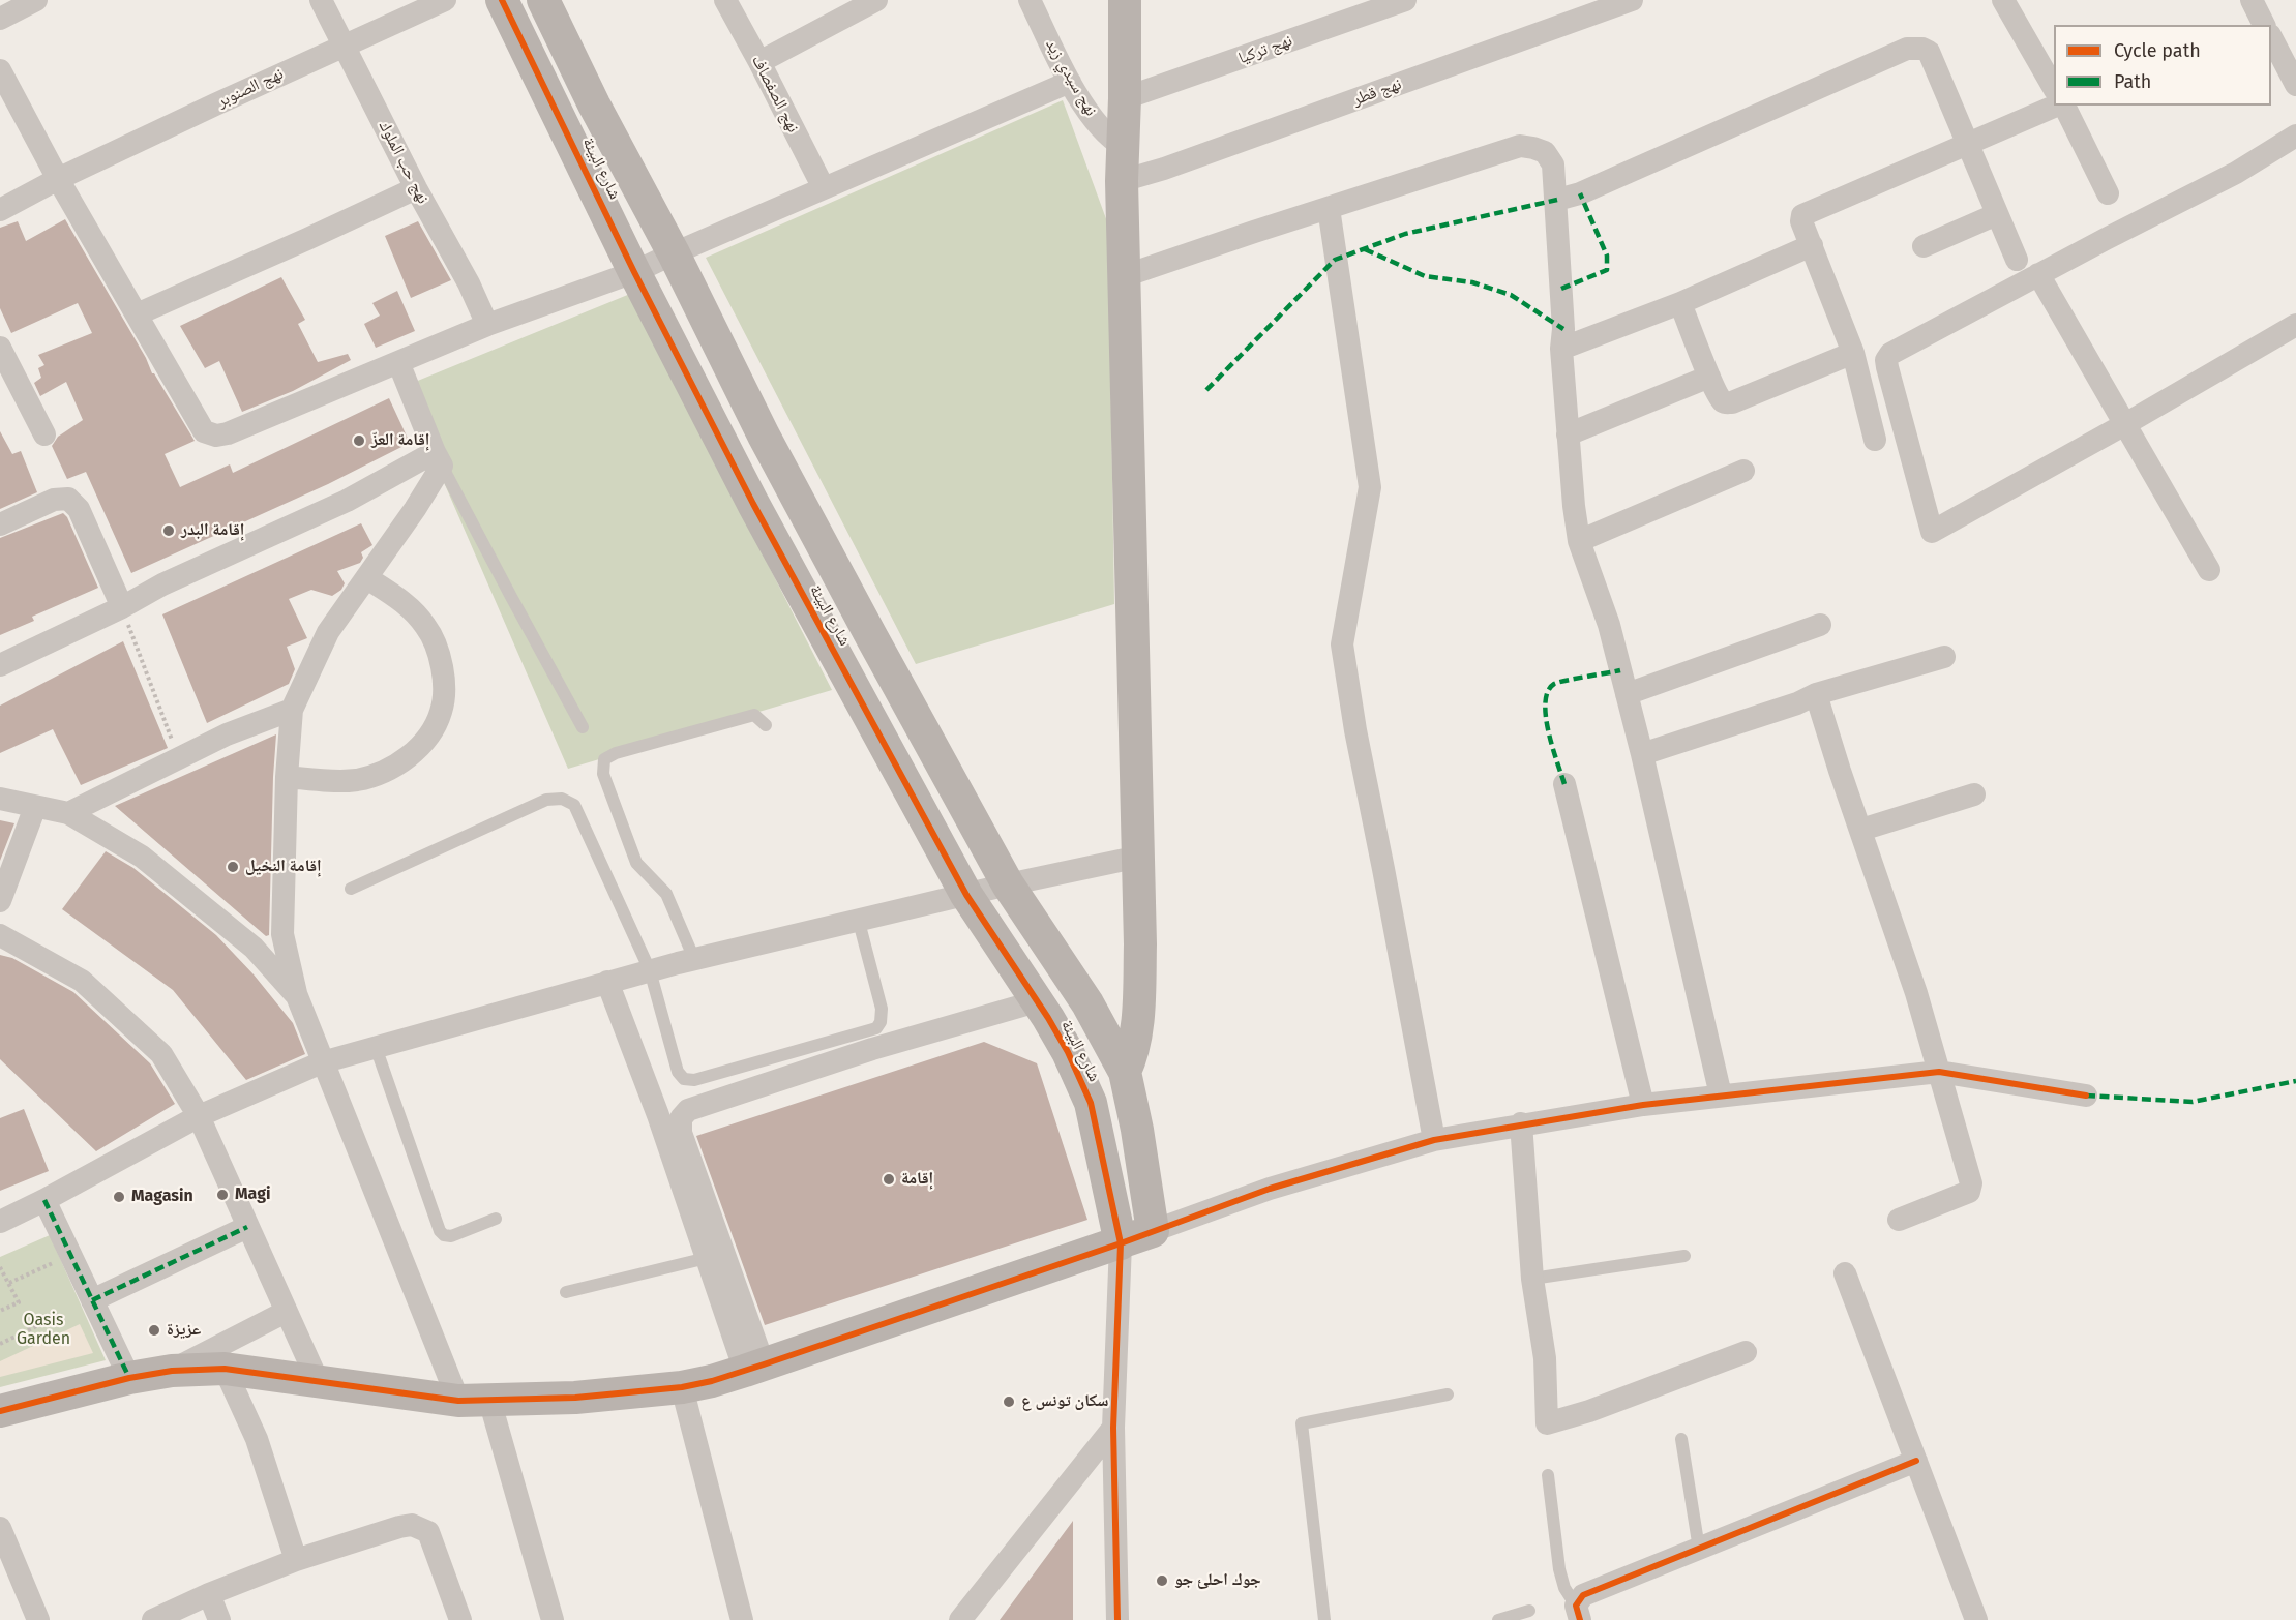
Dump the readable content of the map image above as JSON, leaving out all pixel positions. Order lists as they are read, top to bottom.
{
  "streets": {
    "street": [
      "نهج تركيا",
      "نهج سيدي زيد",
      "نهج الصنوبر",
      "نهج قطر",
      "نهج الصفصاف",
      "نهج حب الملوك",
      "شارع البيئة"
    ]
  },
  "crossings": [
    ["نهج الصنوبر", "نهج حب الملوك"]
  ],
  "parks": ["Oasis Garden"],
  "places": [
    "إقامة العزّ",
    "إقامة البدر",
    "إقامة النخيل",
    "إقامة",
    "Magi",
    "Magasin",
    "عزيزة",
    "سكان تونس ع",
    "جوك احلئ جو"
  ],
  "legend": ["Cycle path", "Path"]
}
